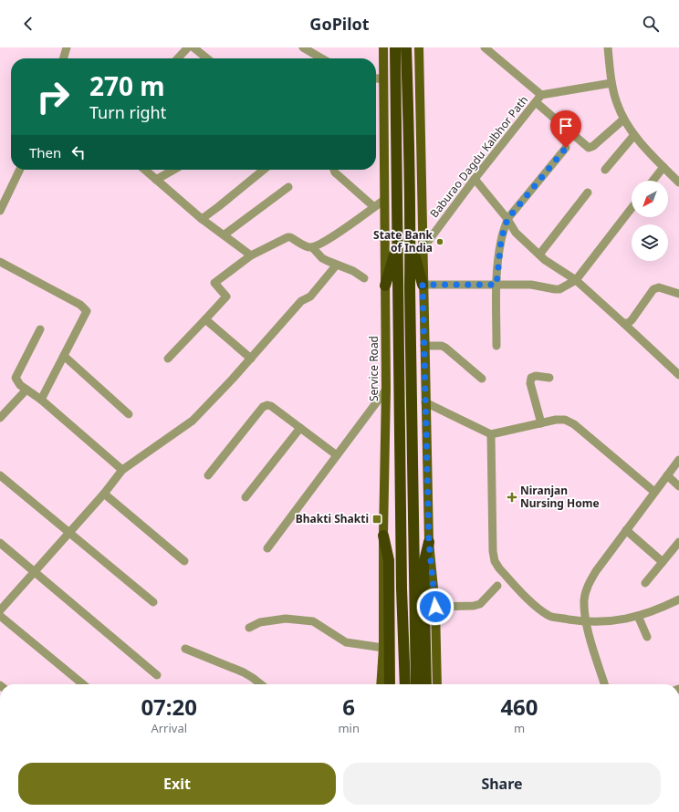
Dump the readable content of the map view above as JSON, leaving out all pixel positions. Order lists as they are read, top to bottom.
{
  "streets": {
    "main road": ["Service Road"],
    "street": ["Baburao Dagdu Kalbhor Path"]
  },
  "places": {
    "other": ["State Bank of India"],
    "health": ["Niranjan Nursing Home"],
    "transit": ["Bhakti Shakti"]
  },
  "north": "bottom left",
  "page": {
    "header": "GoPilot",
    "turn": ["270 m", "Turn right"],
    "then": "Then",
    "eta": [
      "07:20",
      "Arrival",
      "6",
      "min",
      "460",
      "m"
    ],
    "buttons": ["Exit", "Share"]
  }
}
